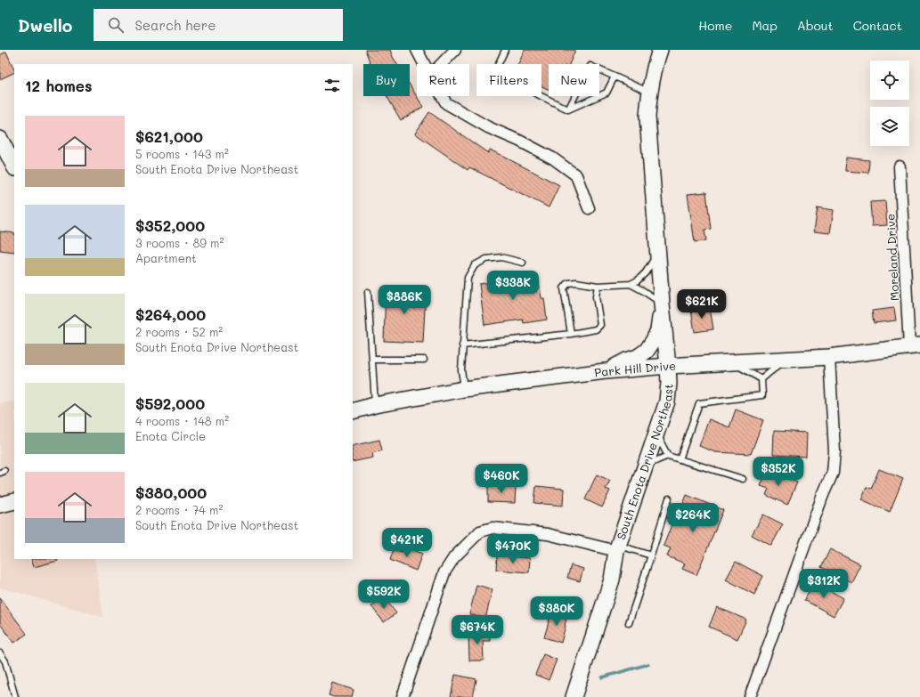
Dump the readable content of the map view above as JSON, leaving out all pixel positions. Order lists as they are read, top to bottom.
{
  "streets": {
    "main road": ["Park Hill Drive", "South Enota Drive Northeast"],
    "street": ["Moreland Drive"]
  },
  "crossings": [
    ["Moreland Drive", "Park Hill Drive"],
    ["Park Hill Drive", "South Enota Drive Northeast"]
  ],
  "page": {
    "header": "Dwello",
    "search": "Search here",
    "nav": [
      "Home",
      "Map",
      "About",
      "Contact"
    ],
    "chip": [
      "Buy",
      "Rent",
      "Filters",
      "New"
    ],
    "heading": "12 homes",
    "list": [
      {
        "name": "$621,000",
        "note": "5 rooms · 143 m² · South Enota Drive Northeast"
      },
      {
        "name": "$352,000",
        "note": "3 rooms · 89 m² · Apartment"
      },
      {
        "name": "$264,000",
        "note": "2 rooms · 52 m² · South Enota Drive Northeast"
      },
      {
        "name": "$592,000",
        "note": "4 rooms · 148 m² · Enota Circle"
      },
      {
        "name": "$380,000",
        "note": "2 rooms · 74 m² · South Enota Drive Northeast"
      }
    ],
    "price": [
      "$338K",
      "$886K",
      "$621K",
      "$352K",
      "$460K",
      "$264K",
      "$421K",
      "$470K",
      "$312K",
      "$592K",
      "$380K",
      "$674K"
    ]
  }
}
